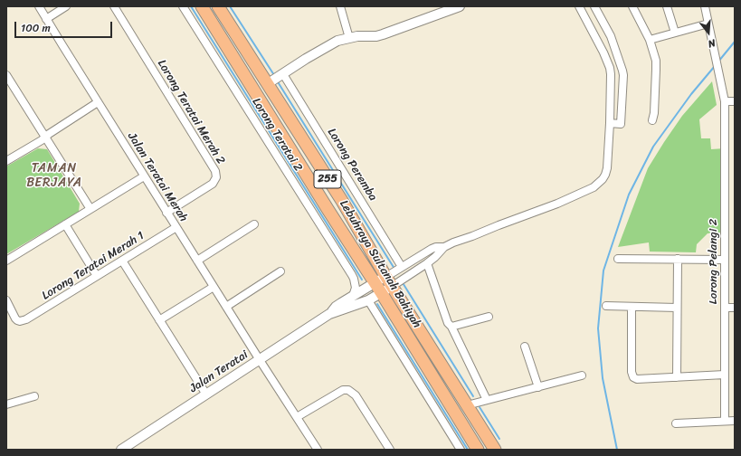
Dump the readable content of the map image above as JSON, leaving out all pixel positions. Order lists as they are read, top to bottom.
{
  "streets": {
    "main road": ["255", "Lebuhraya Sultanah Bahiyah"],
    "street": [
      "Lorong Teratai Merah 2",
      "Lorong Teratai 2",
      "Lorong Peremba",
      "Jalan Teratai Merah",
      "Lorong Pelangi 2",
      "Lorong Teratai Merah 1",
      "Jalan Teratai"
    ]
  },
  "crossings": [
    ["Lorong Teratai Merah 2", "Jalan Teratai Merah"],
    ["Lorong Teratai 2", "Jalan Teratai"],
    ["Lorong Peremba", "Lebuhraya Sultanah Bahiyah"],
    ["Jalan Teratai Merah", "Lorong Teratai Merah 1"],
    ["Jalan Teratai Merah", "Jalan Teratai"],
    ["Lebuhraya Sultanah Bahiyah", "Jalan Teratai"]
  ],
  "districts": ["TAMAN BERJAYA"],
  "scale_bar": "100 m",
  "north": "bottom"
}
